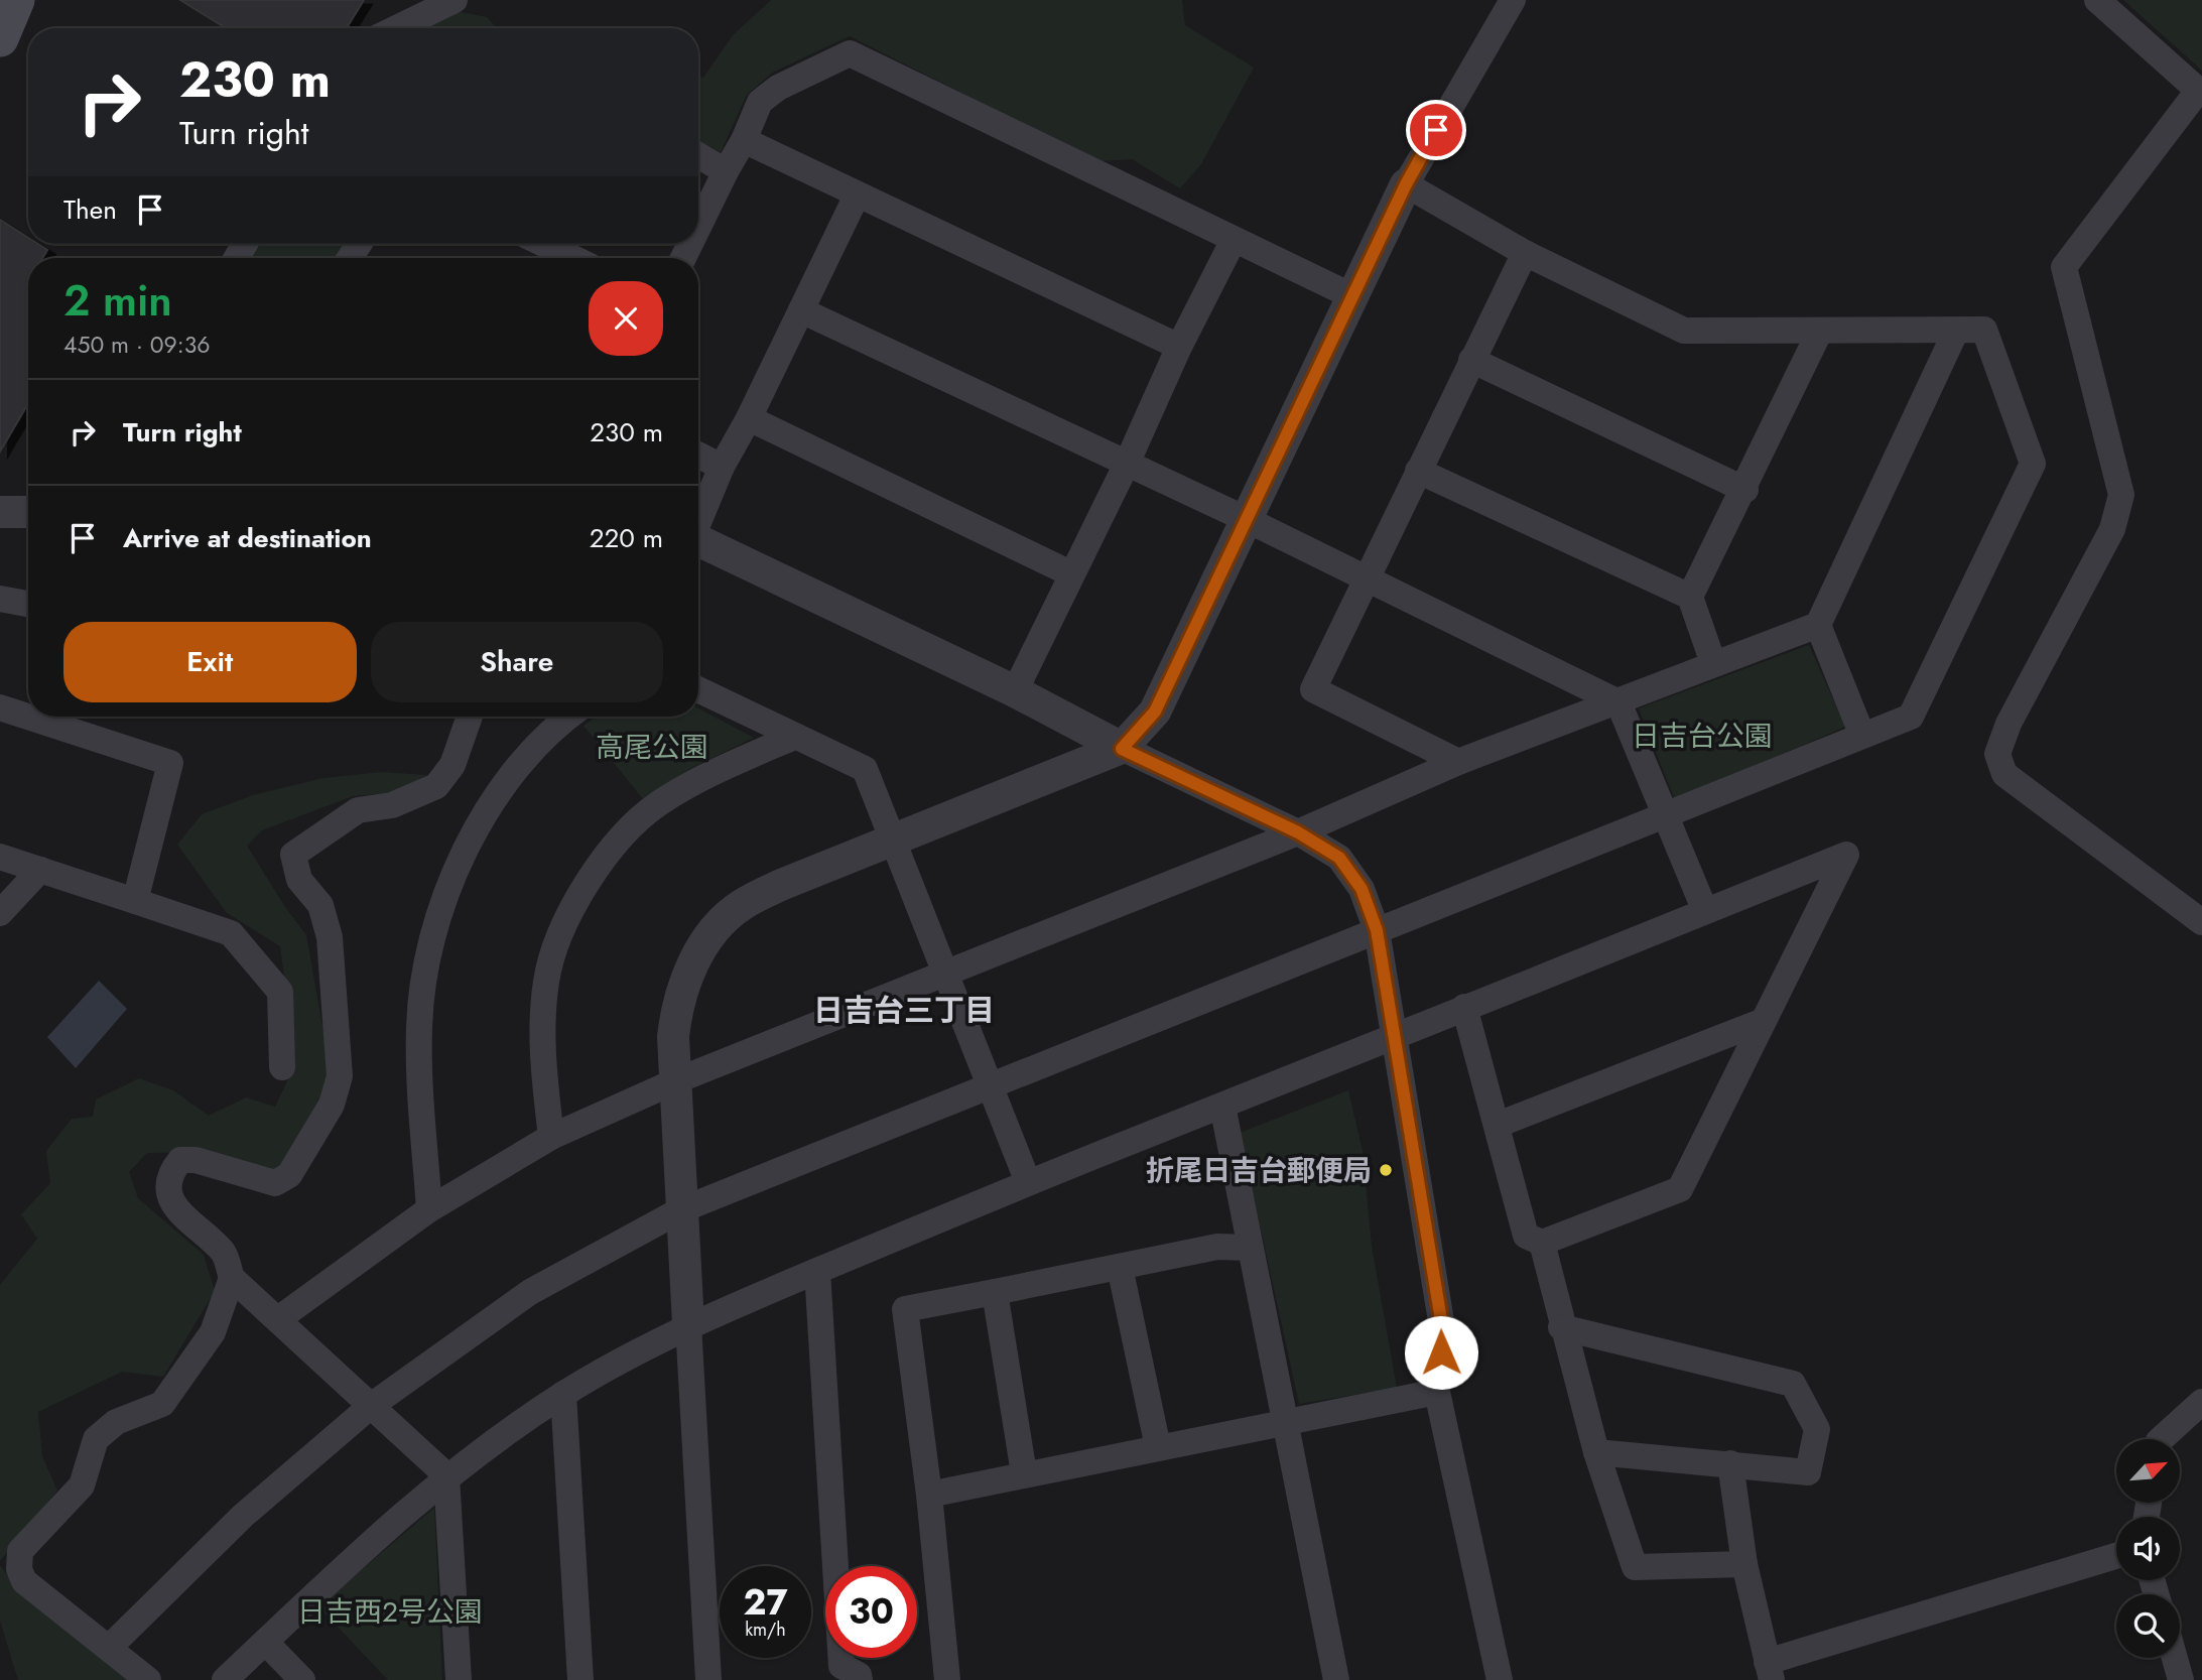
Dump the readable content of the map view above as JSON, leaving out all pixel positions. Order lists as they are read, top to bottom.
{
  "districts": ["日吉台三丁目"],
  "parks": ["日吉台公園", "高尾公園", "日吉西2号公園"],
  "places": ["折尾日吉台郵便局"],
  "north": "top right",
  "page": {
    "turn": ["230 m", "Turn right"],
    "then": "Then",
    "heading": ["2 min", "450 m · 09:36"],
    "list": [
      {
        "name": "Turn right",
        "value": "230 m"
      },
      {
        "name": "Arrive at destination",
        "value": "220 m"
      }
    ],
    "buttons": ["Exit", "Share"],
    "speed": "27 km/h",
    "limit": "30"
  }
}
